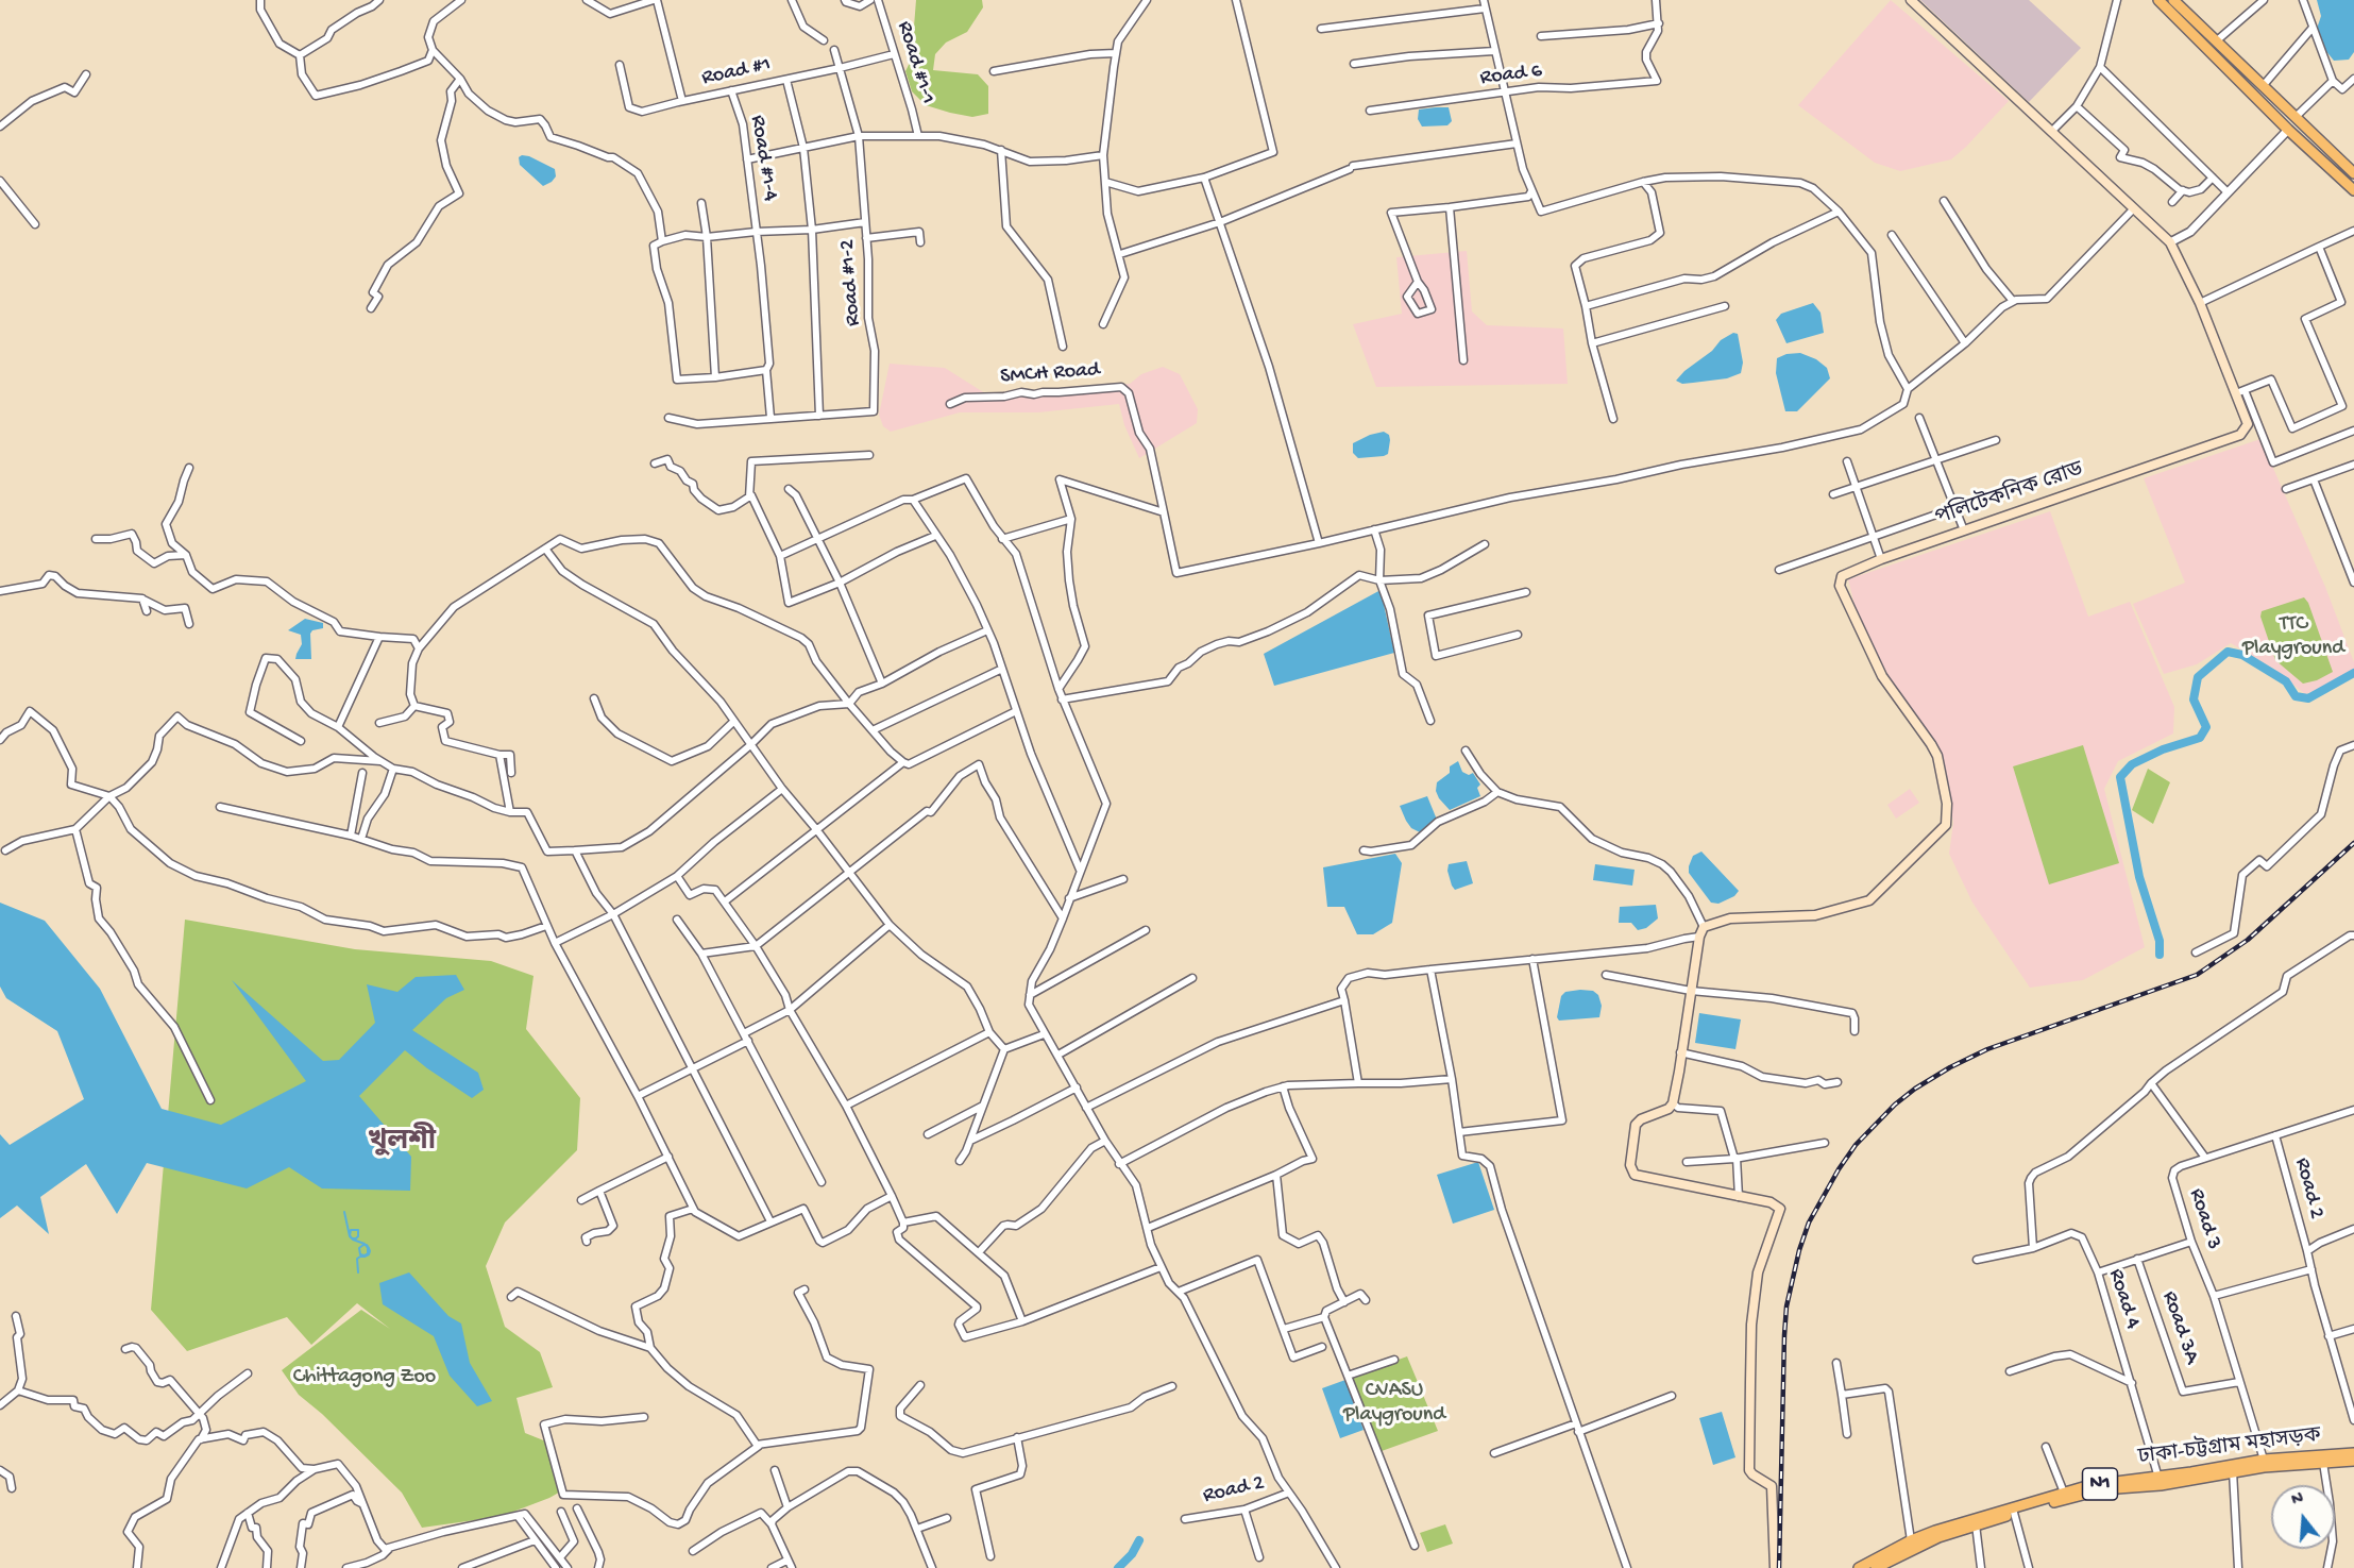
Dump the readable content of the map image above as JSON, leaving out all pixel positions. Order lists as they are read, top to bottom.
{
  "streets": {
    "main road": ["পলিটেকনিক রোড", "ঢাকা-চট্টগ্রাম মহাসড়ক", "N1"],
    "street": [
      "Road #1-1",
      "Road #1",
      "Road 6",
      "Road #1-4",
      "Road #1-2",
      "SMCH Road",
      "Road 2",
      "Road 3",
      "Road 4",
      "Road 3A"
    ]
  },
  "crossings": [
    ["Road #1-1", "Road #1"],
    ["Road #1", "Road #1-4"],
    ["Road #1-4", "Road #1-2"],
    ["Road 2", "Road 3"],
    ["Road 3", "Road 3A"],
    ["Road 3", "ঢাকা-চট্টগ্রাম মহাসড়ক"],
    ["Road 4", "ঢাকা-চট্টগ্রাম মহাসড়ক"]
  ],
  "districts": ["খুলশী"],
  "parks": ["TTC Playground", "Chittagong Zoo", "CVASU Playground"],
  "north": "top"
}
